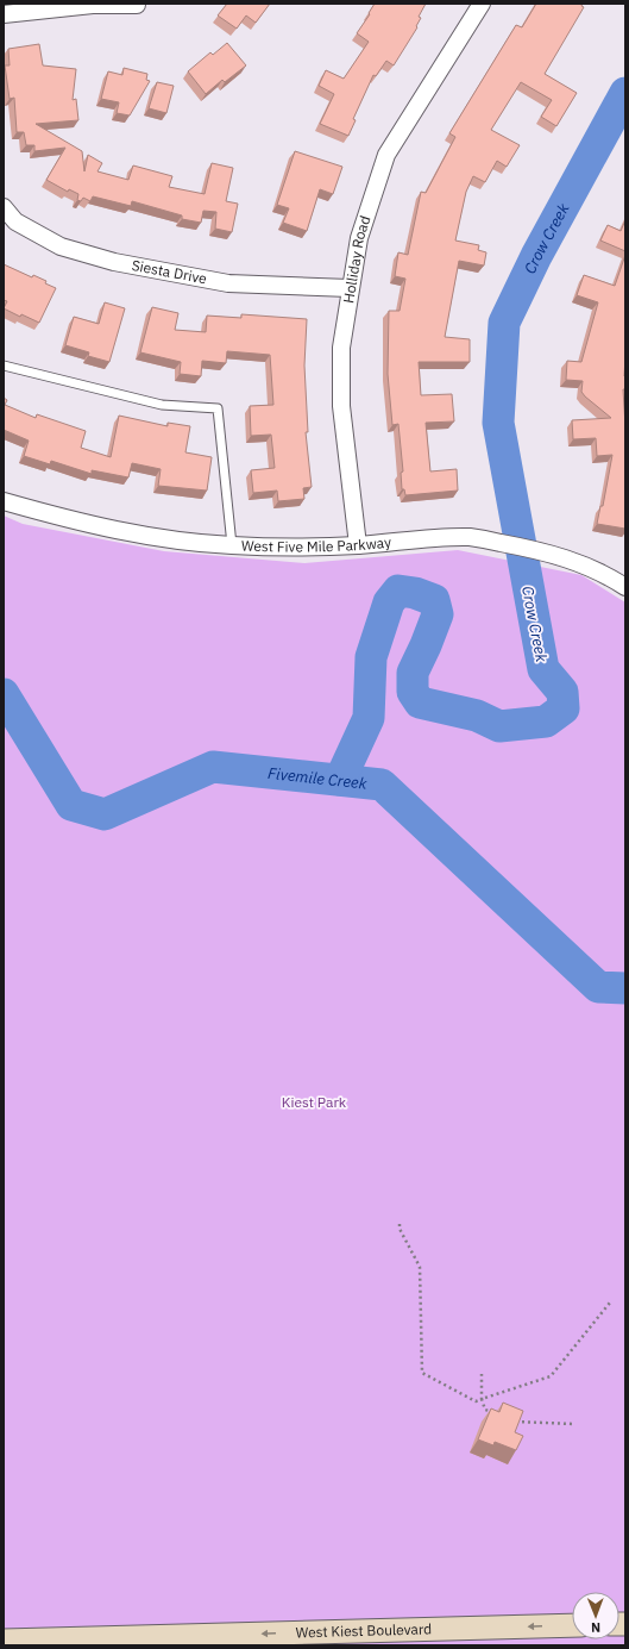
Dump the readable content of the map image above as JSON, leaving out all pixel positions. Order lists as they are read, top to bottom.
{
  "streets": {
    "main road": ["West Kiest Boulevard"],
    "street": ["Holliday Road", "Siesta Drive", "West Five Mile Parkway"]
  },
  "crossings": [
    ["Holliday Road", "Siesta Drive"],
    ["Holliday Road", "West Five Mile Parkway"]
  ],
  "one_way": ["West Kiest Boulevard"],
  "water": ["Crow Creek", "Fivemile Creek"],
  "parks": ["Kiest Park"],
  "north": "bottom"
}
